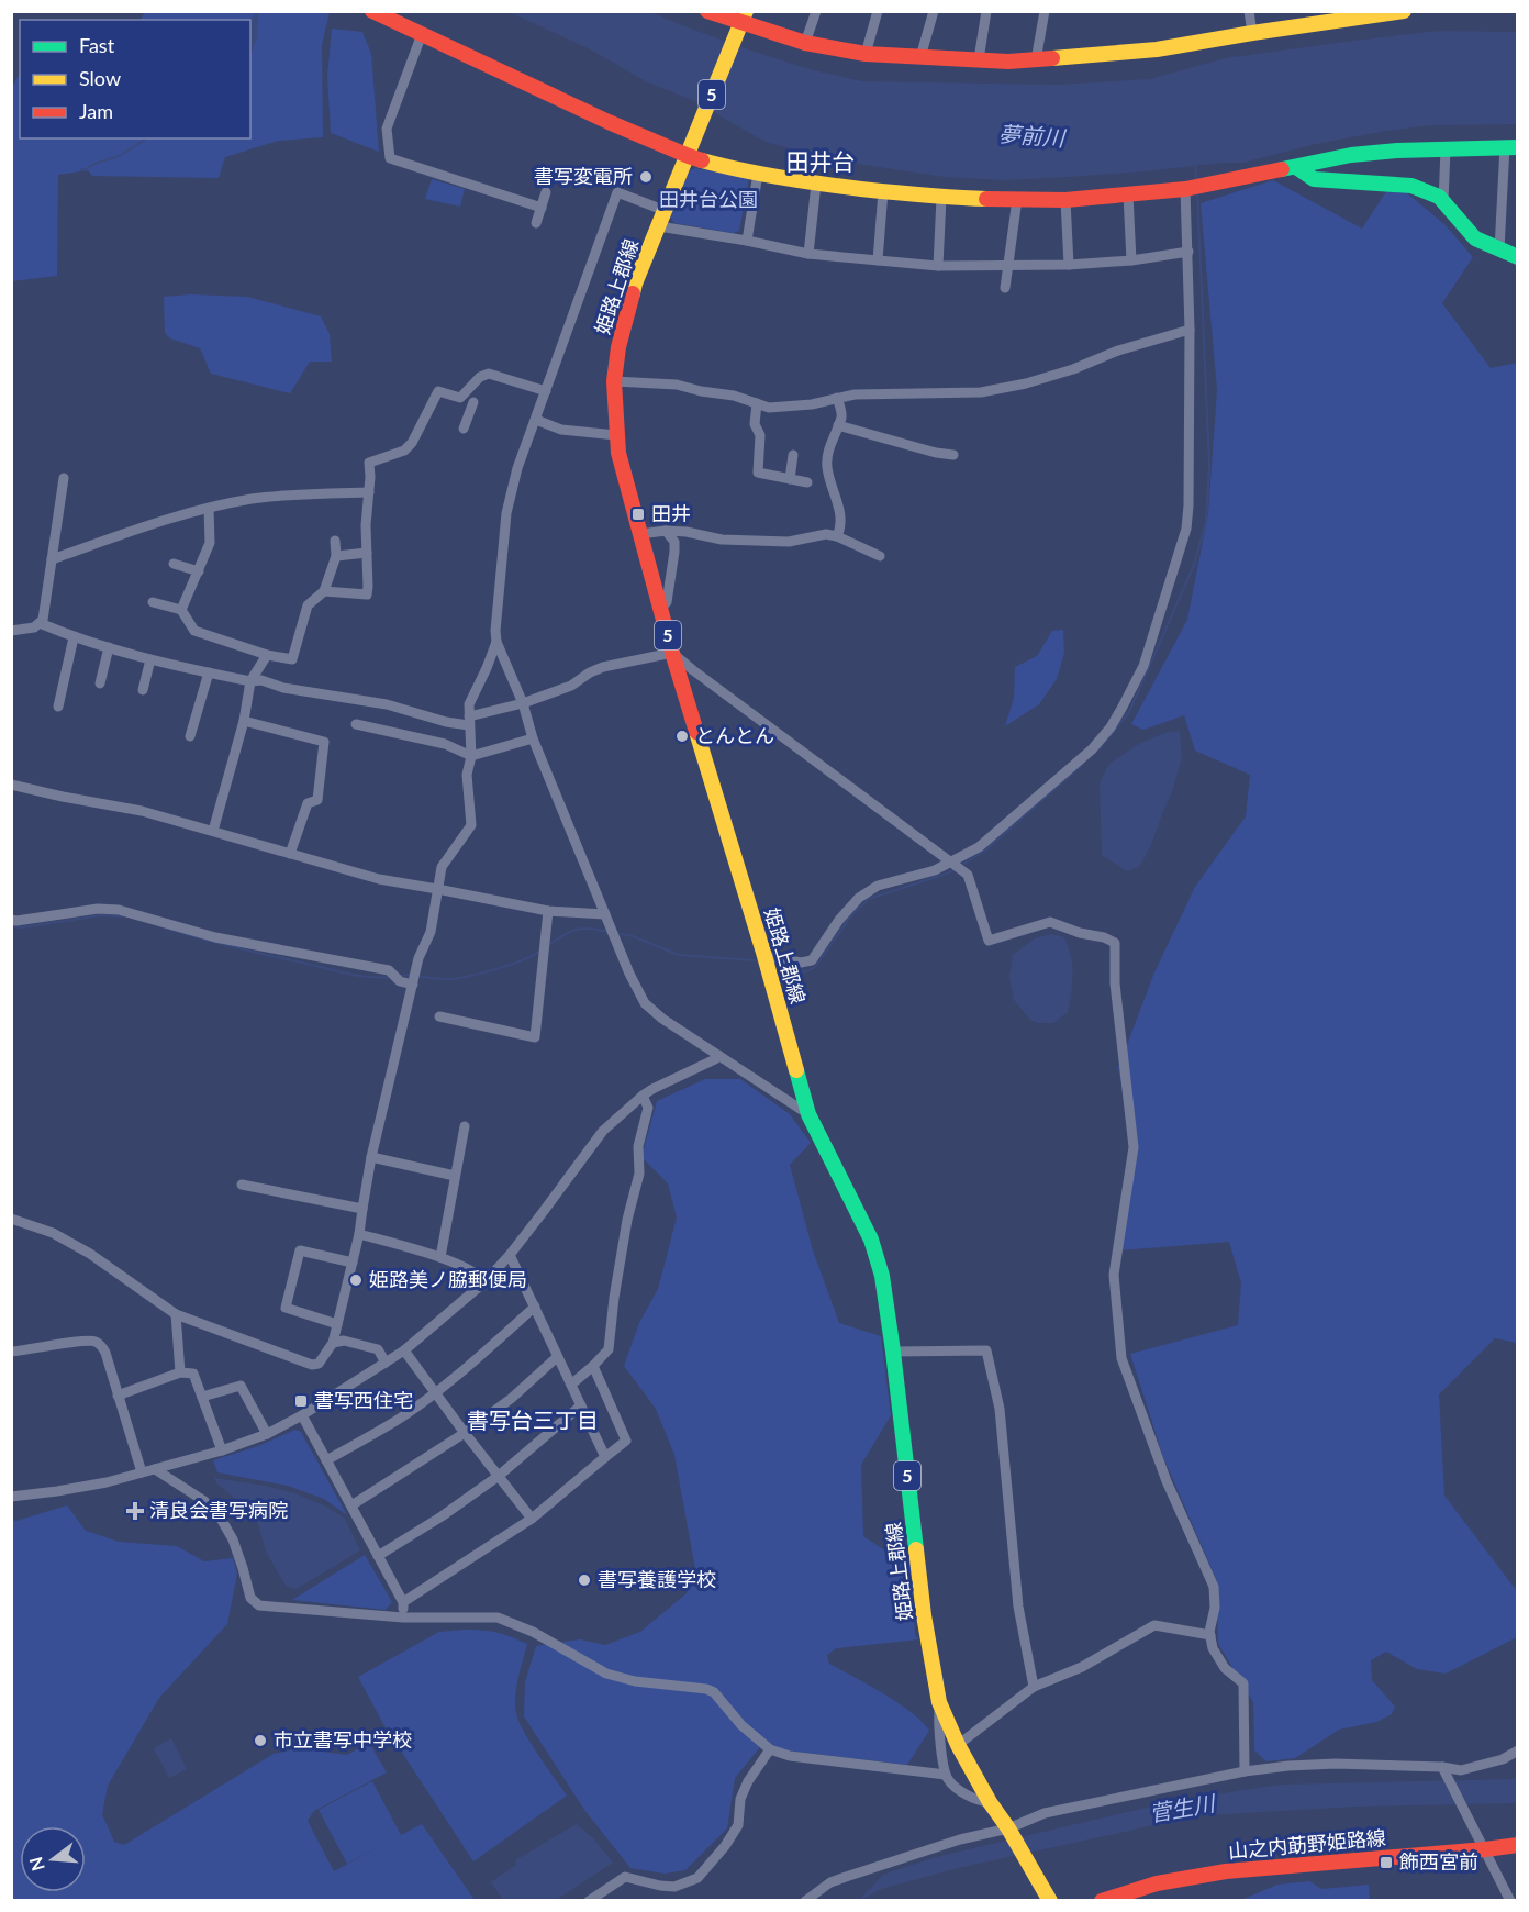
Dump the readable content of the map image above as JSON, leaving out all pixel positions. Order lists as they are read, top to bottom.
{
  "streets": {
    "main road": ["5", "姫路上郡線", "山之内莇野姫路線"]
  },
  "districts": ["田井台", "書写台三丁目"],
  "water": ["夢前川", "菅生川"],
  "parks": ["田井台公園"],
  "places": {
    "other": [
      "書写変電所",
      "とんとん",
      "姫路美ノ脇郵便局",
      "書写養護学校",
      "市立書写中学校"
    ],
    "transit": ["田井", "書写西住宅", "飾西宮前"],
    "health": ["清良会書写病院"]
  },
  "legend": ["Fast", "Slow", "Jam"],
  "north": "left"
}
